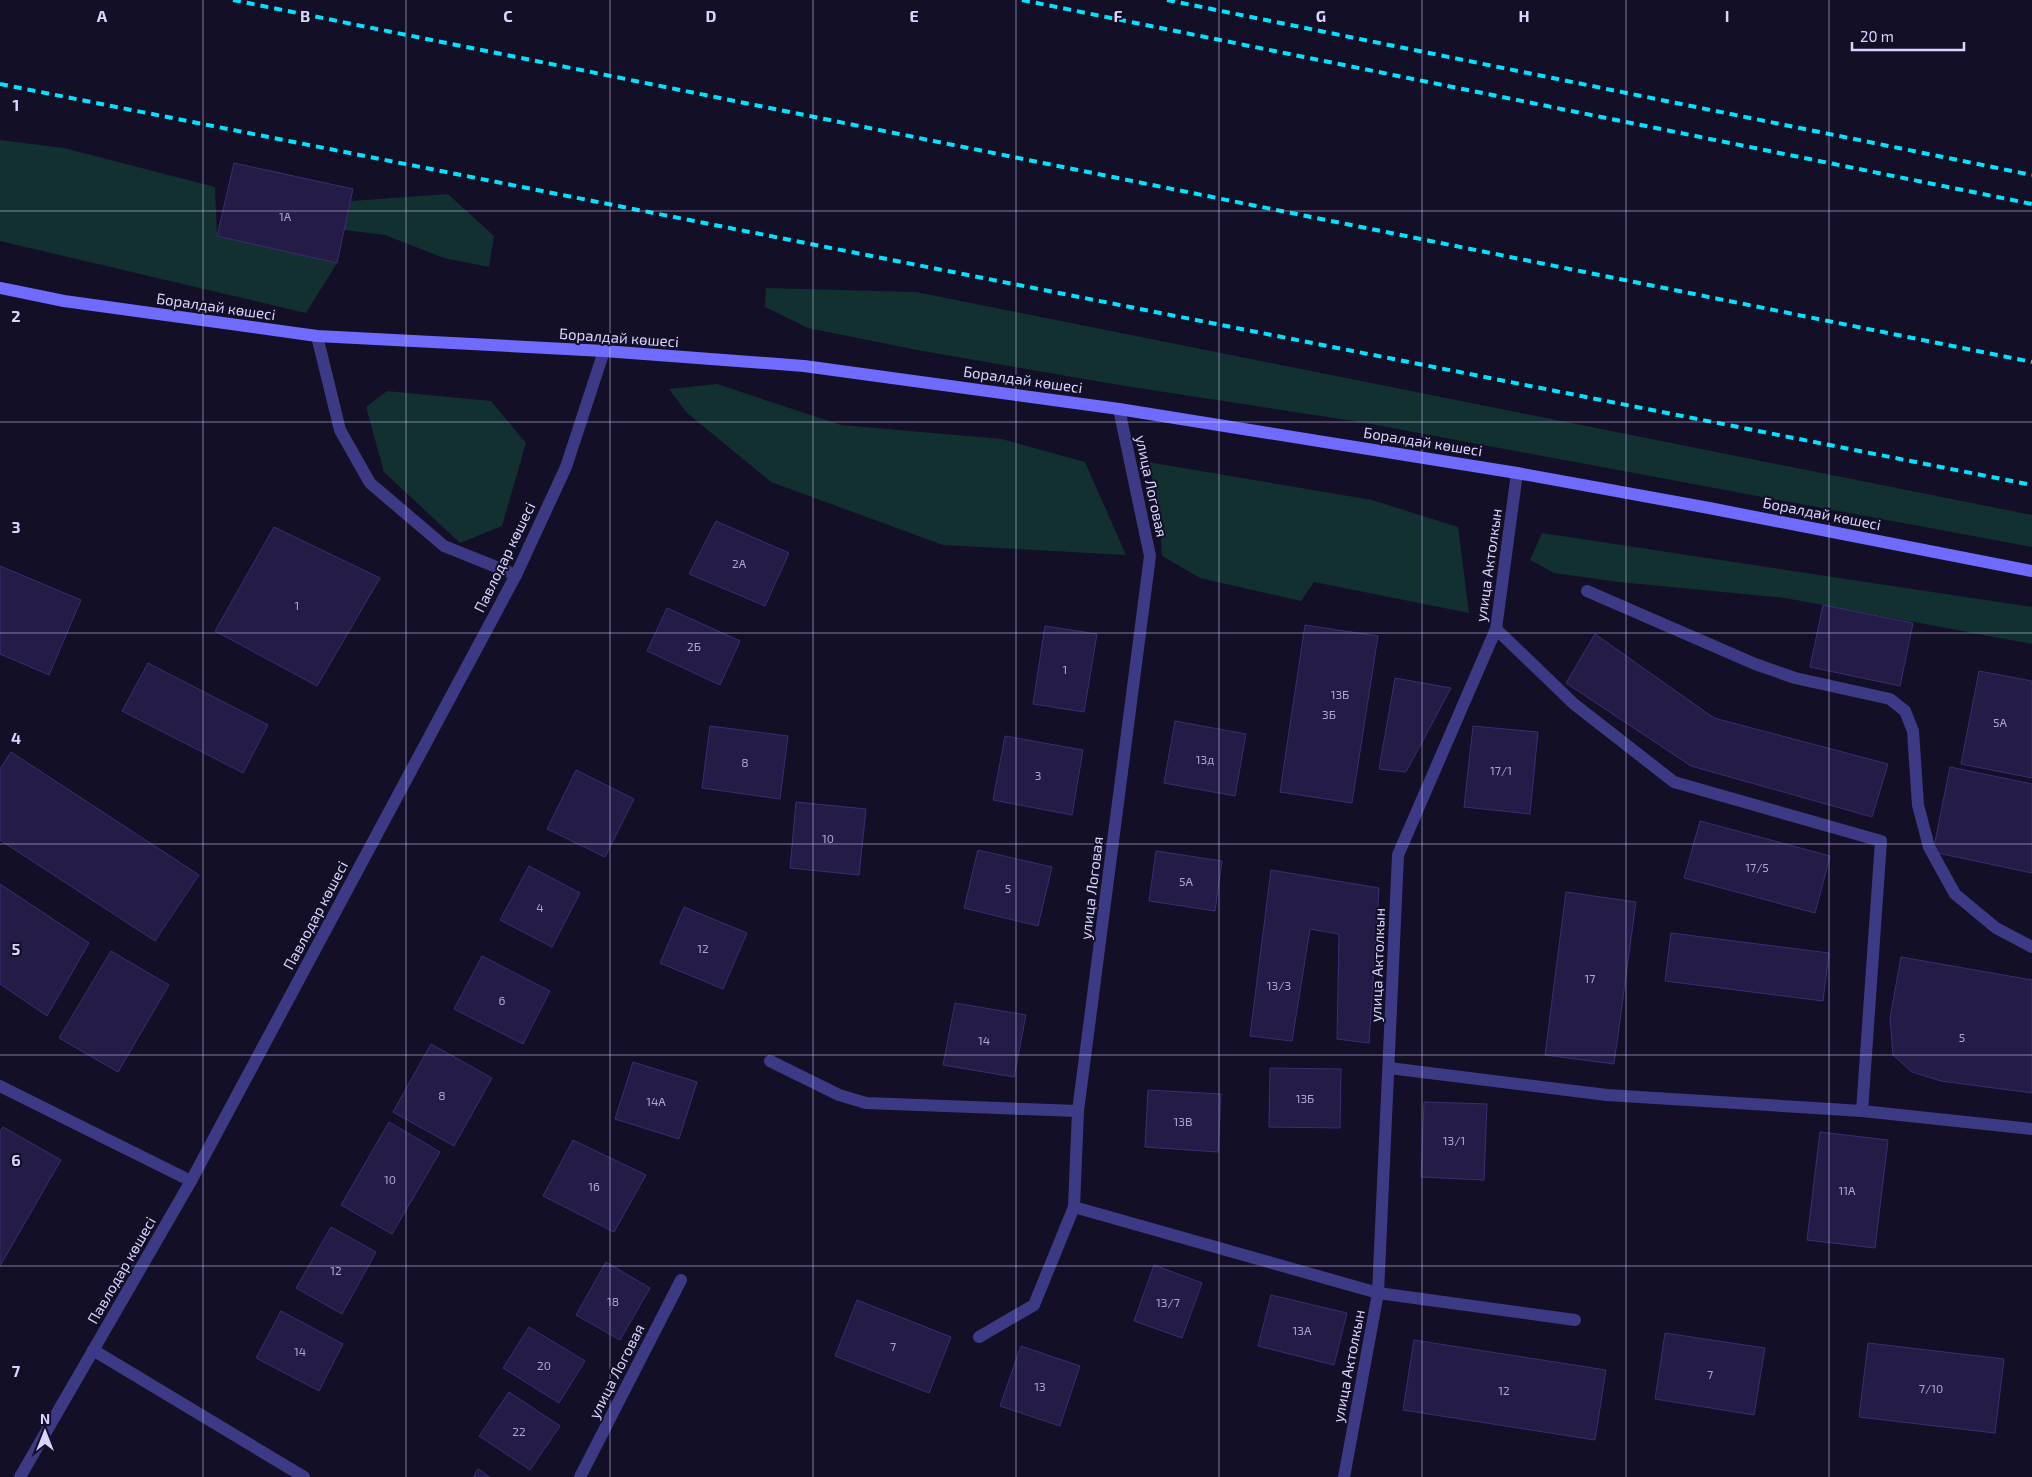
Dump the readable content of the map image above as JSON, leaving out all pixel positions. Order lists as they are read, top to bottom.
{
  "streets": {
    "main road": ["Боралдай көшесі"],
    "street": ["улица Логовая", "Павлодар көшесі", "улица Актолкын"]
  },
  "crossings": [
    ["Боралдай көшесі", "улица Логовая"],
    ["Боралдай көшесі", "Павлодар көшесі"],
    ["Боралдай көшесі", "улица Актолкын"]
  ],
  "house_numbers": [
    "1А",
    "2А",
    "1",
    "2Б",
    "1",
    "13Б",
    "3Б",
    "5А",
    "13д",
    "8",
    "17/1",
    "3",
    "10",
    "17/5",
    "5А",
    "5",
    "4",
    "12",
    "17",
    "13/3",
    "6",
    "5",
    "14",
    "8",
    "13Б",
    "14А",
    "13В",
    "13/1",
    "10",
    "16",
    "11А",
    "12",
    "18",
    "13/7",
    "13А",
    "7",
    "14",
    "20",
    "7",
    "13",
    "7/10",
    "12",
    "22"
  ],
  "scale_bar": "20 m",
  "north": "top",
  "grid": {
    "columns": [
      "A",
      "B",
      "C",
      "D",
      "E",
      "F",
      "G",
      "H",
      "I"
    ],
    "rows": [
      "1",
      "2",
      "3",
      "4",
      "5",
      "6",
      "7"
    ]
  }
}
